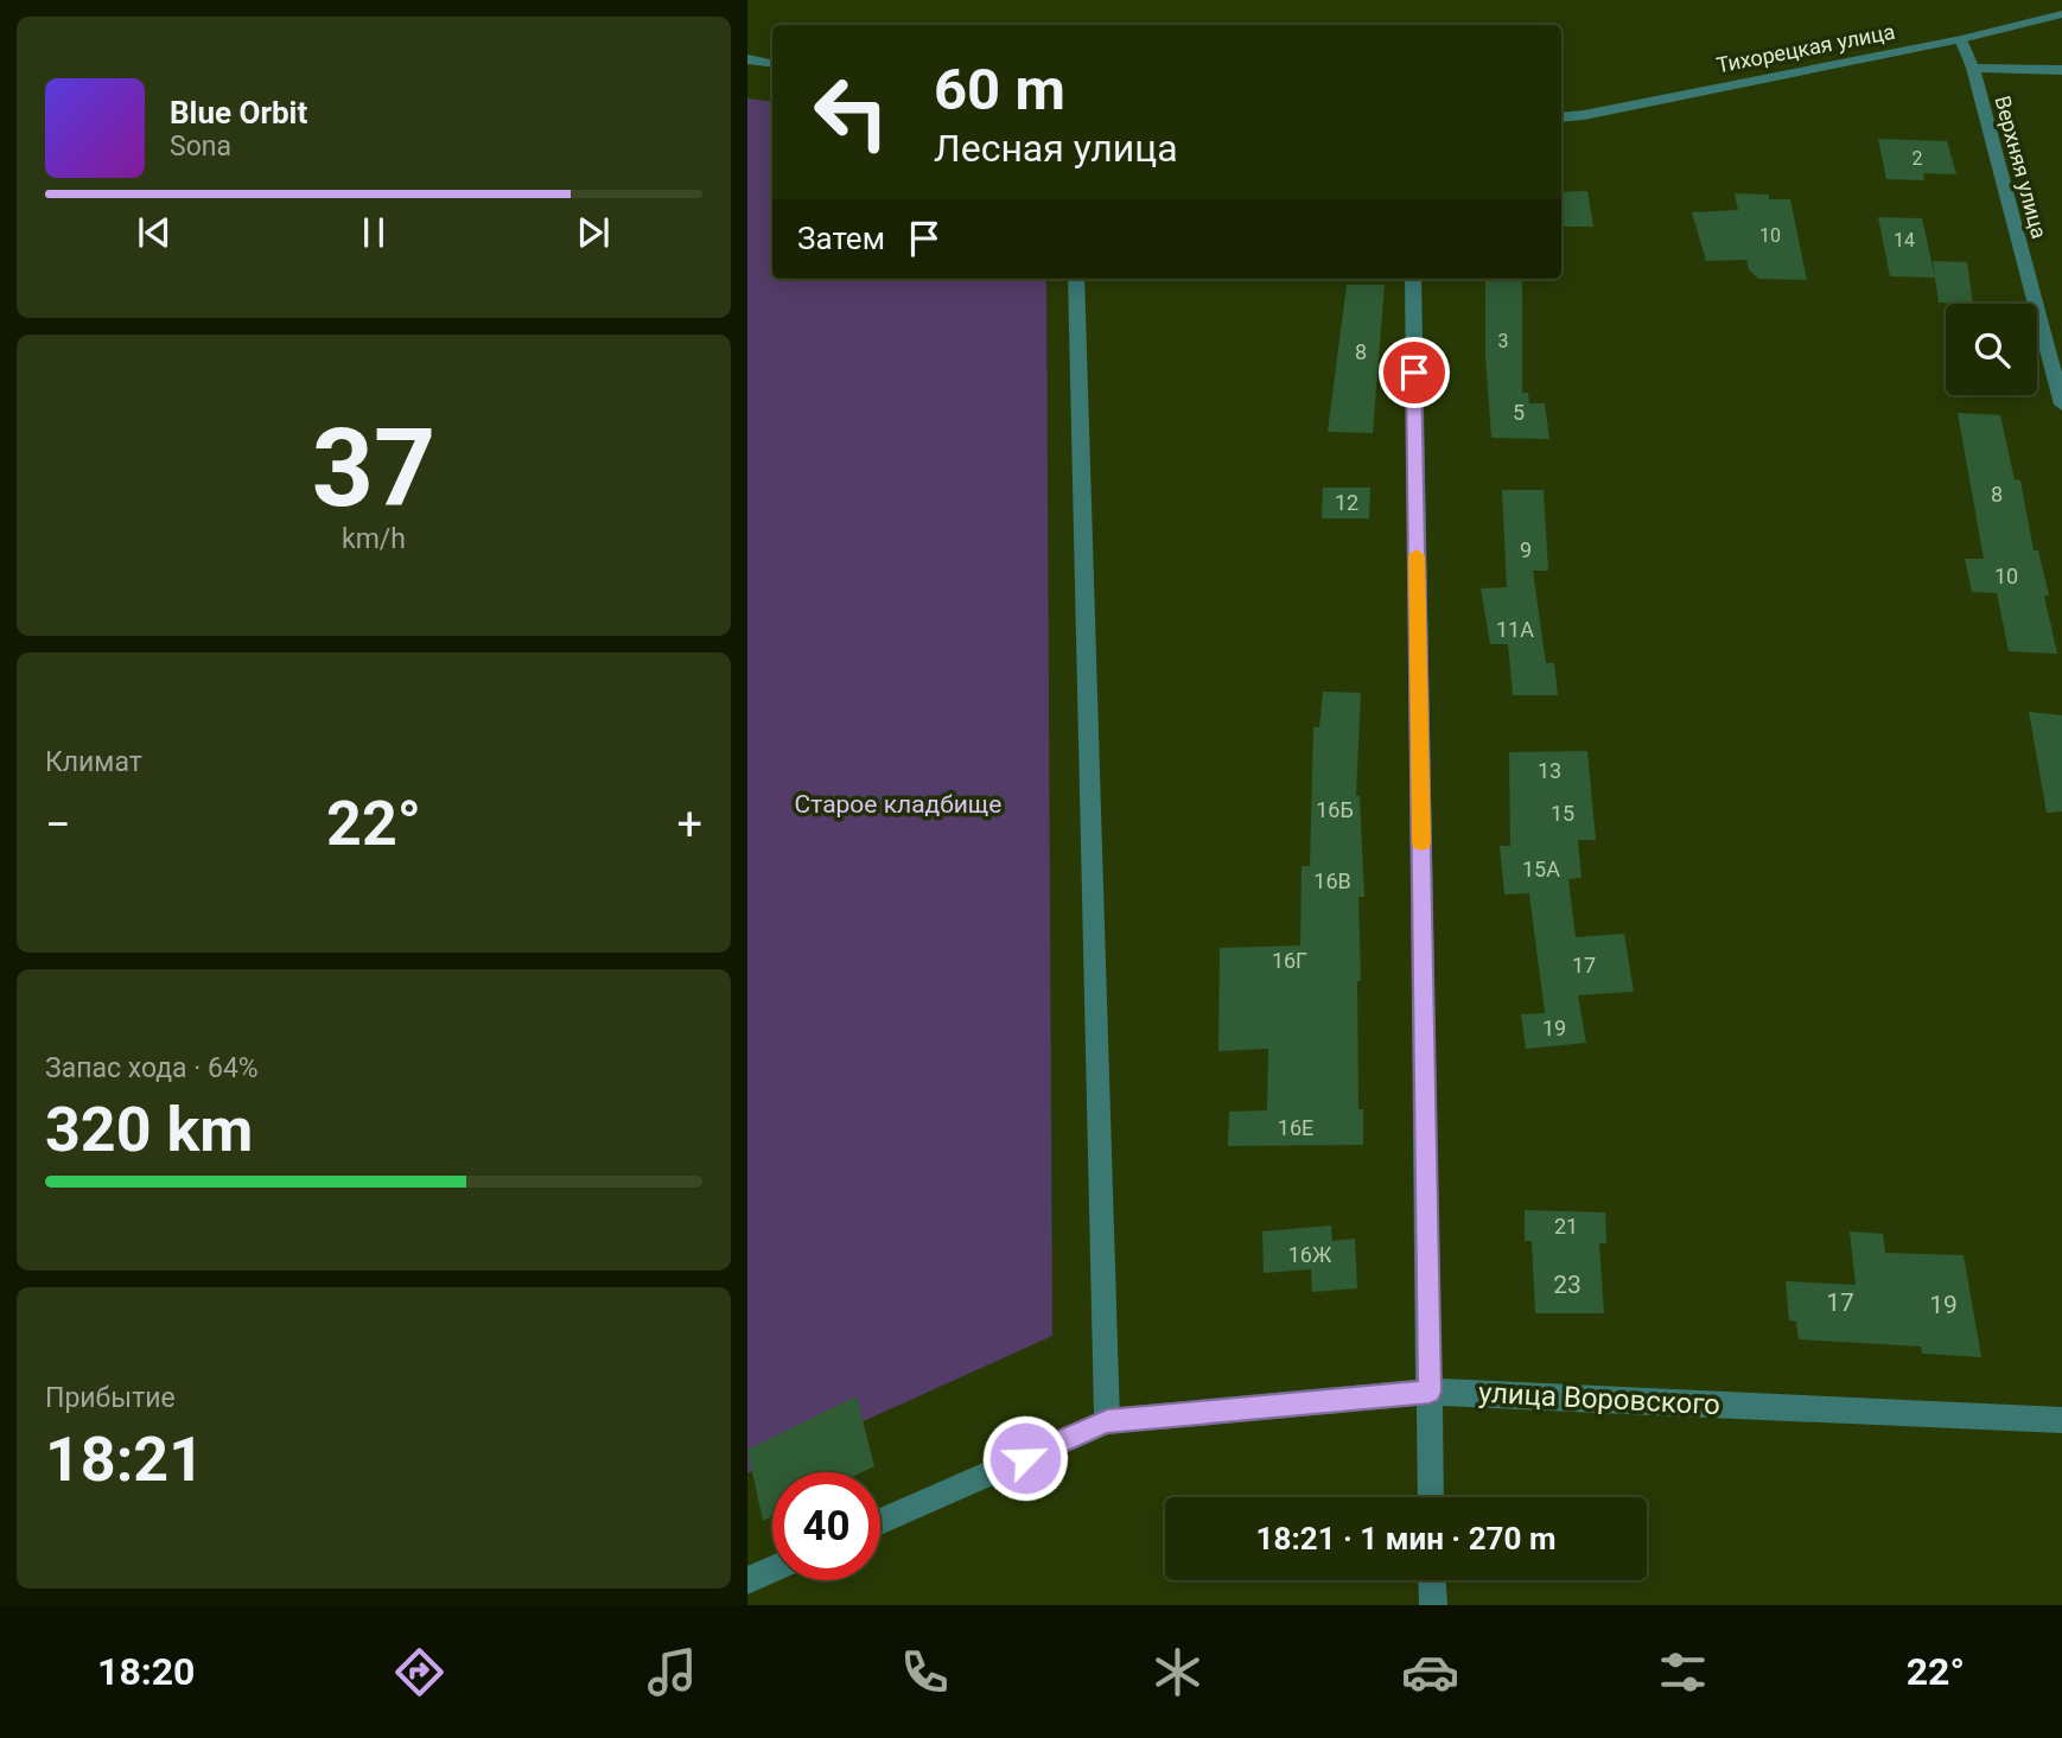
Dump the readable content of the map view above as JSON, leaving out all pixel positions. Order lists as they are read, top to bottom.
{
  "streets": {
    "street": ["Тихорецкая улица", "Верхняя улица", "улица Воровского"]
  },
  "crossings": [
    ["Тихорецкая улица", "Верхняя улица"]
  ],
  "parks": ["Старое кладбище"],
  "house_numbers": [
    "2",
    "10",
    "14",
    "3",
    "8",
    "5",
    "8",
    "12",
    "9",
    "10",
    "11А",
    "13",
    "16Б",
    "15",
    "15А",
    "16В",
    "16Г",
    "17",
    "19",
    "16Е",
    "21",
    "16Ж",
    "23",
    "17",
    "19"
  ],
  "page": {
    "turn": ["60 m", "Лесная улица"],
    "song": ["Blue Orbit", "Sona"],
    "then": "Затем",
    "tile": [
      ["37", "km/h"],
      "Климат",
      ["Запас хода · 64%", "320 km"],
      ["Прибытие", "18:21"]
    ],
    "heat": ["−", "22°", "+"],
    "limit": "40",
    "trip": "18:21 · 1 мин · 270 m",
    "tabs": ["18:20", "22°"]
  }
}
